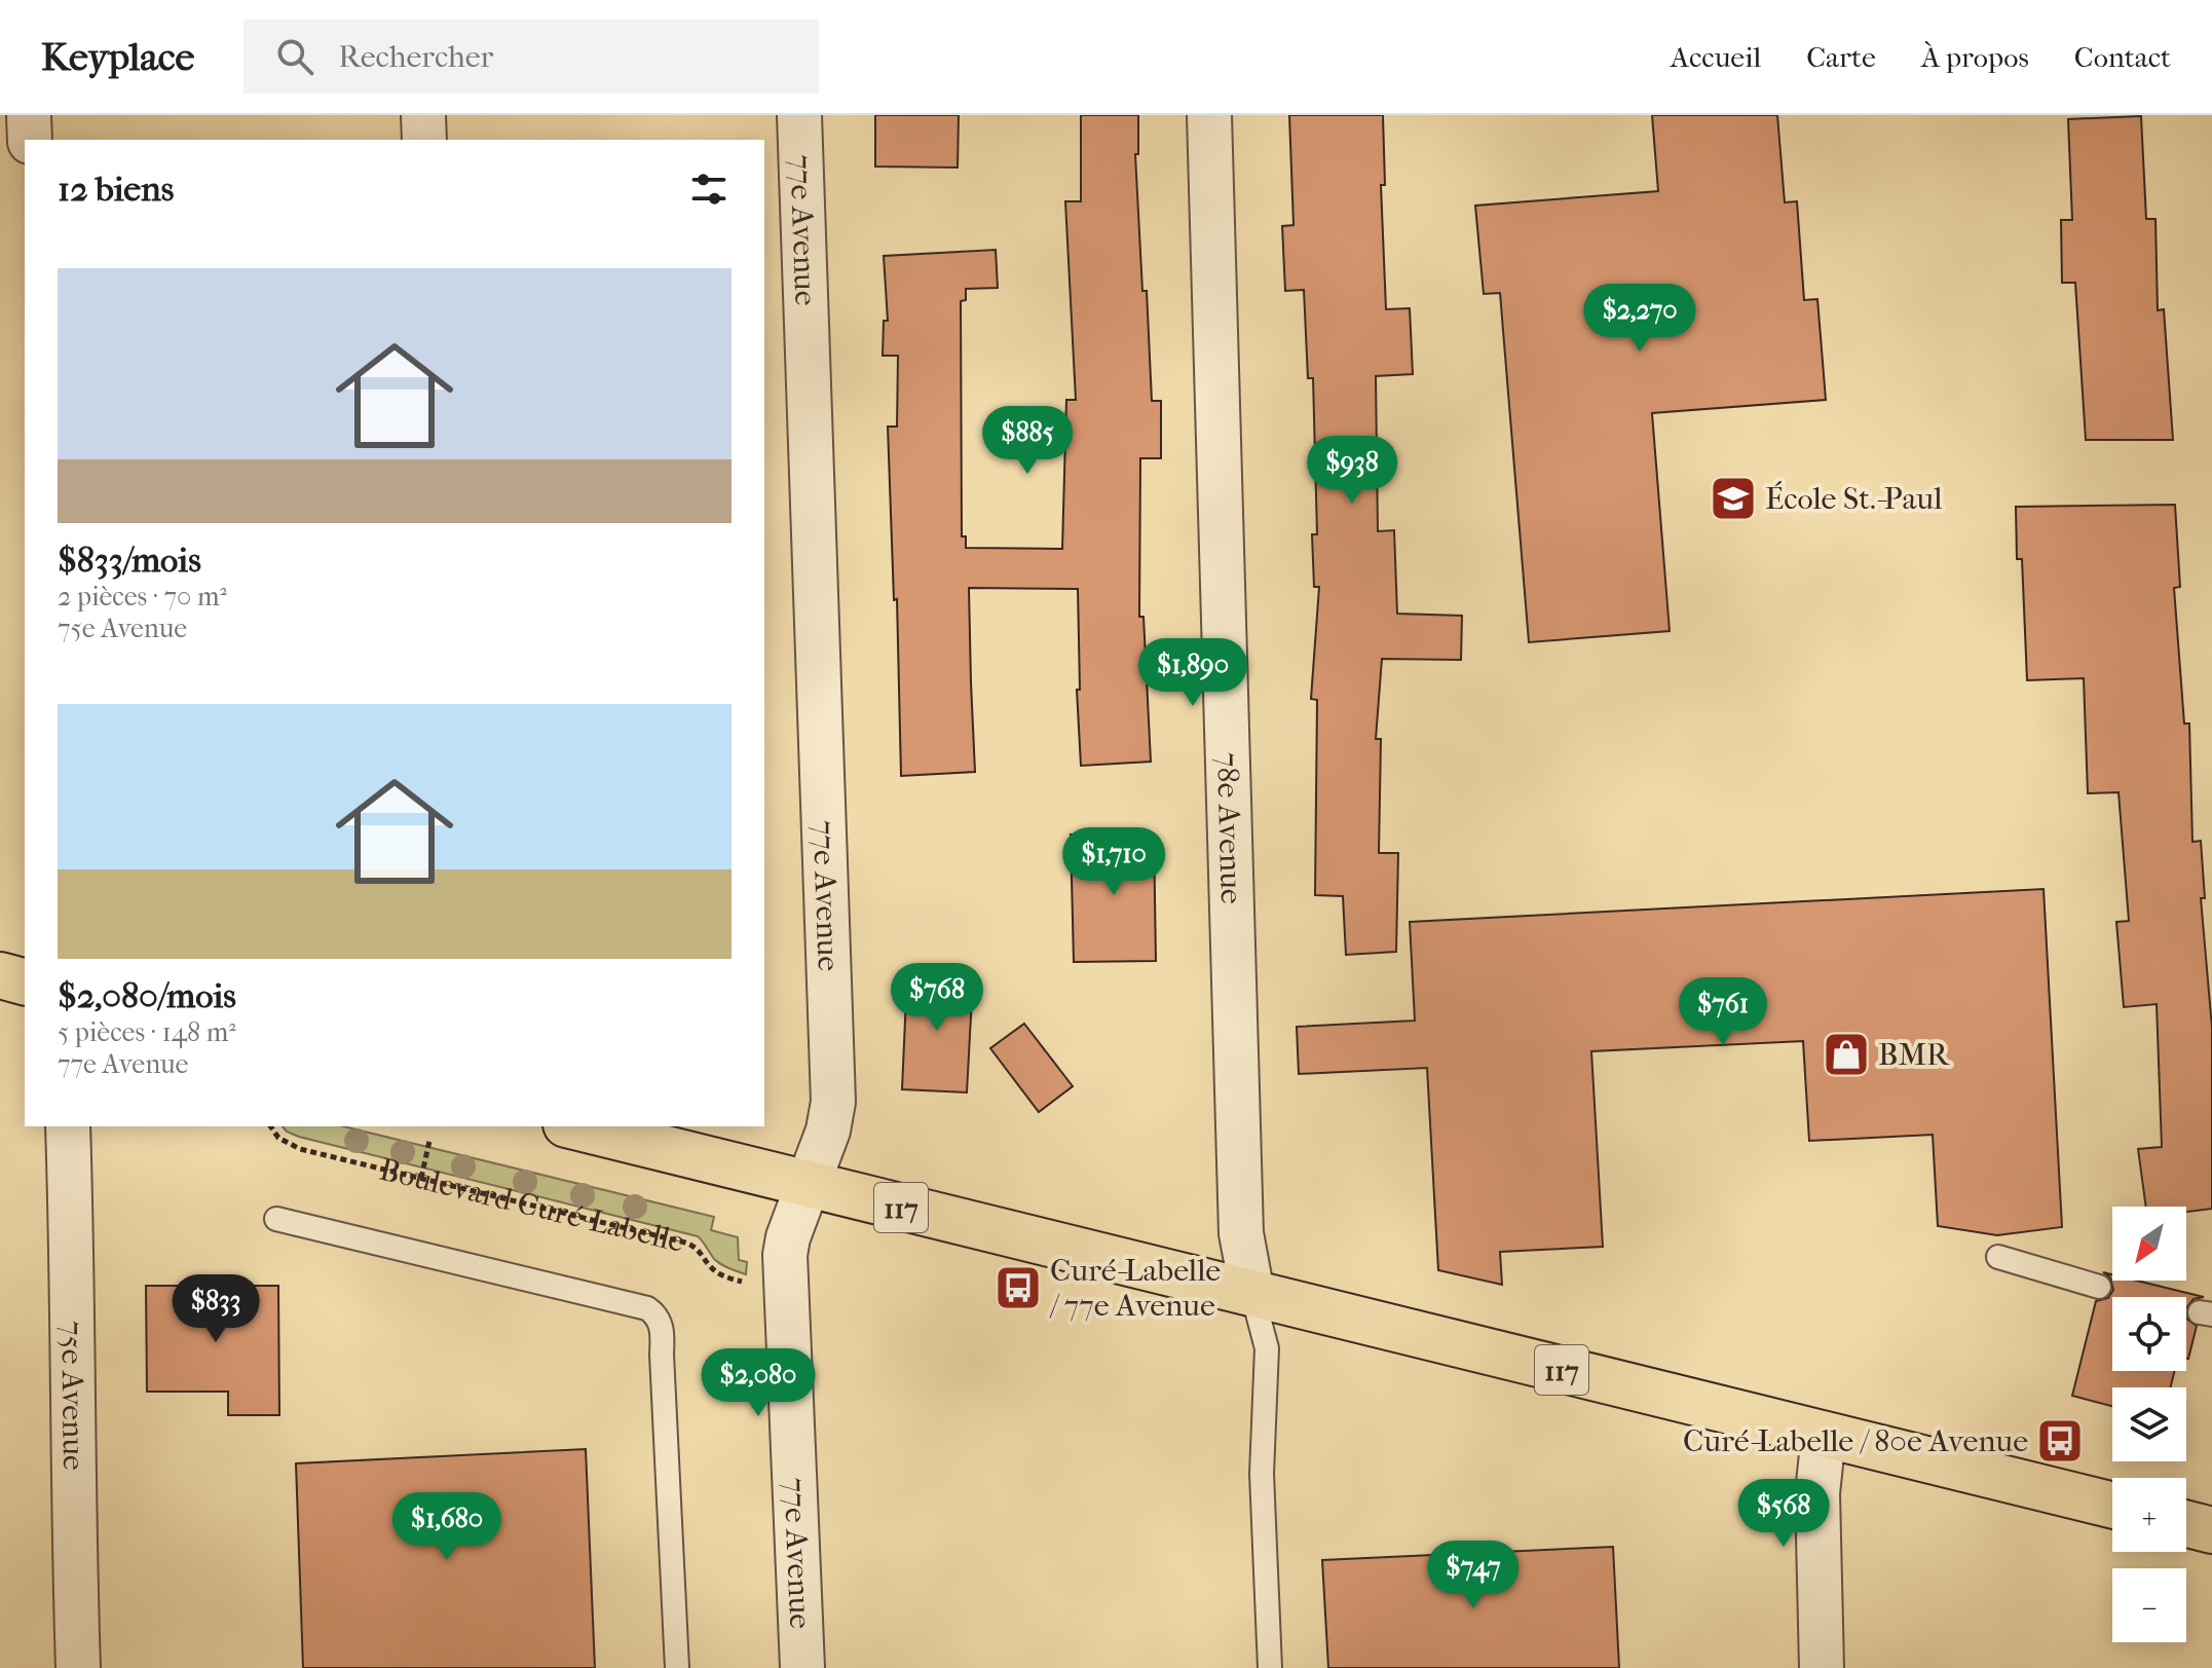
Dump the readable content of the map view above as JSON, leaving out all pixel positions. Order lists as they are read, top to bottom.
{
  "streets": {
    "main road": ["117"],
    "street": ["77e Avenue", "78e Avenue", "75e Avenue"],
    "path": ["Boulevard Curé-Labelle"]
  },
  "crossings": [
    ["77e Avenue", "117"],
    ["78e Avenue", "117"]
  ],
  "places": {
    "school or university": ["École St.-Paul"],
    "shop": ["BMR"],
    "bus stop": ["Curé-Labelle / 77e Avenue", "Curé-Labelle / 80e Avenue"]
  },
  "north": "bottom left",
  "page": {
    "header": "Keyplace",
    "search": "Rechercher",
    "nav": [
      "Accueil",
      "Carte",
      "À propos",
      "Contact"
    ],
    "heading": "12 biens",
    "list": [
      {
        "name": "$833/mois",
        "note": "2 pièces · 70 m² · 75e Avenue"
      },
      {
        "name": "$2,080/mois",
        "note": "5 pièces · 148 m² · 77e Avenue"
      }
    ],
    "price": [
      "$2,270",
      "$885",
      "$938",
      "$1,890",
      "$1,710",
      "$768",
      "$761",
      "$833",
      "$2,080",
      "$568",
      "$1,680",
      "$747"
    ],
    "map_buttons": ["+", "−"]
  }
}
